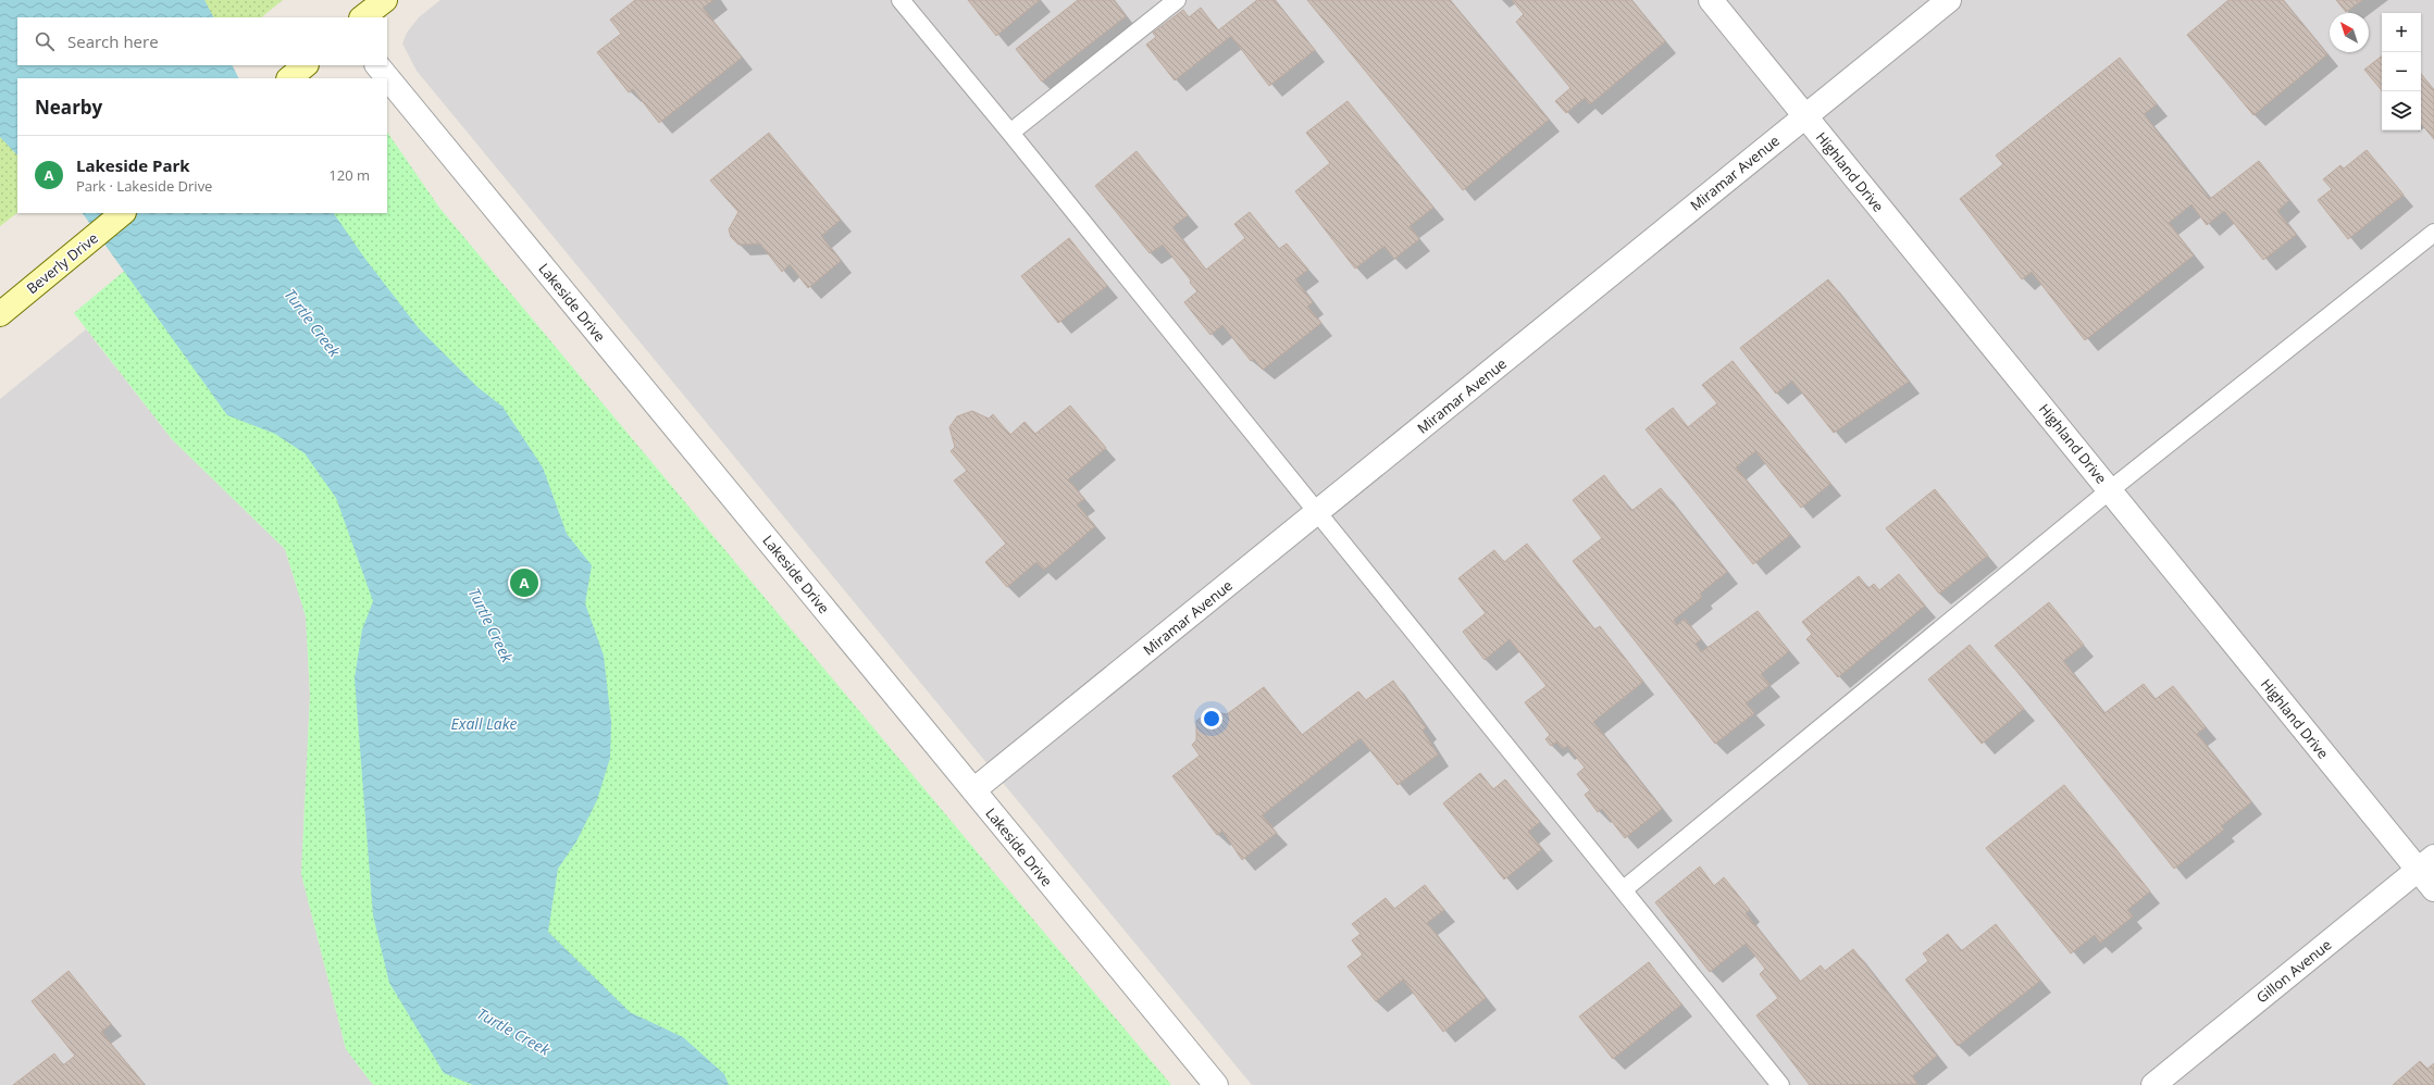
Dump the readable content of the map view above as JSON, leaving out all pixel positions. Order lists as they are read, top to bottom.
{
  "streets": {
    "street": [
      "Highland Drive",
      "Miramar Avenue",
      "Beverly Drive",
      "Lakeside Drive",
      "Gillon Avenue"
    ]
  },
  "crossings": [
    ["Highland Drive", "Miramar Avenue"],
    ["Highland Drive", "Gillon Avenue"],
    ["Miramar Avenue", "Lakeside Drive"]
  ],
  "water": ["Turtle Creek", "Exall Lake"],
  "north": "top left",
  "page": {
    "map_buttons": ["+", "−"],
    "search": "Search here",
    "heading": "Nearby",
    "list": [
      {
        "mark": "A",
        "name": "Lakeside Park",
        "note": "Park · Lakeside Drive",
        "value": "120 m"
      }
    ],
    "pins": "A"
  }
}
